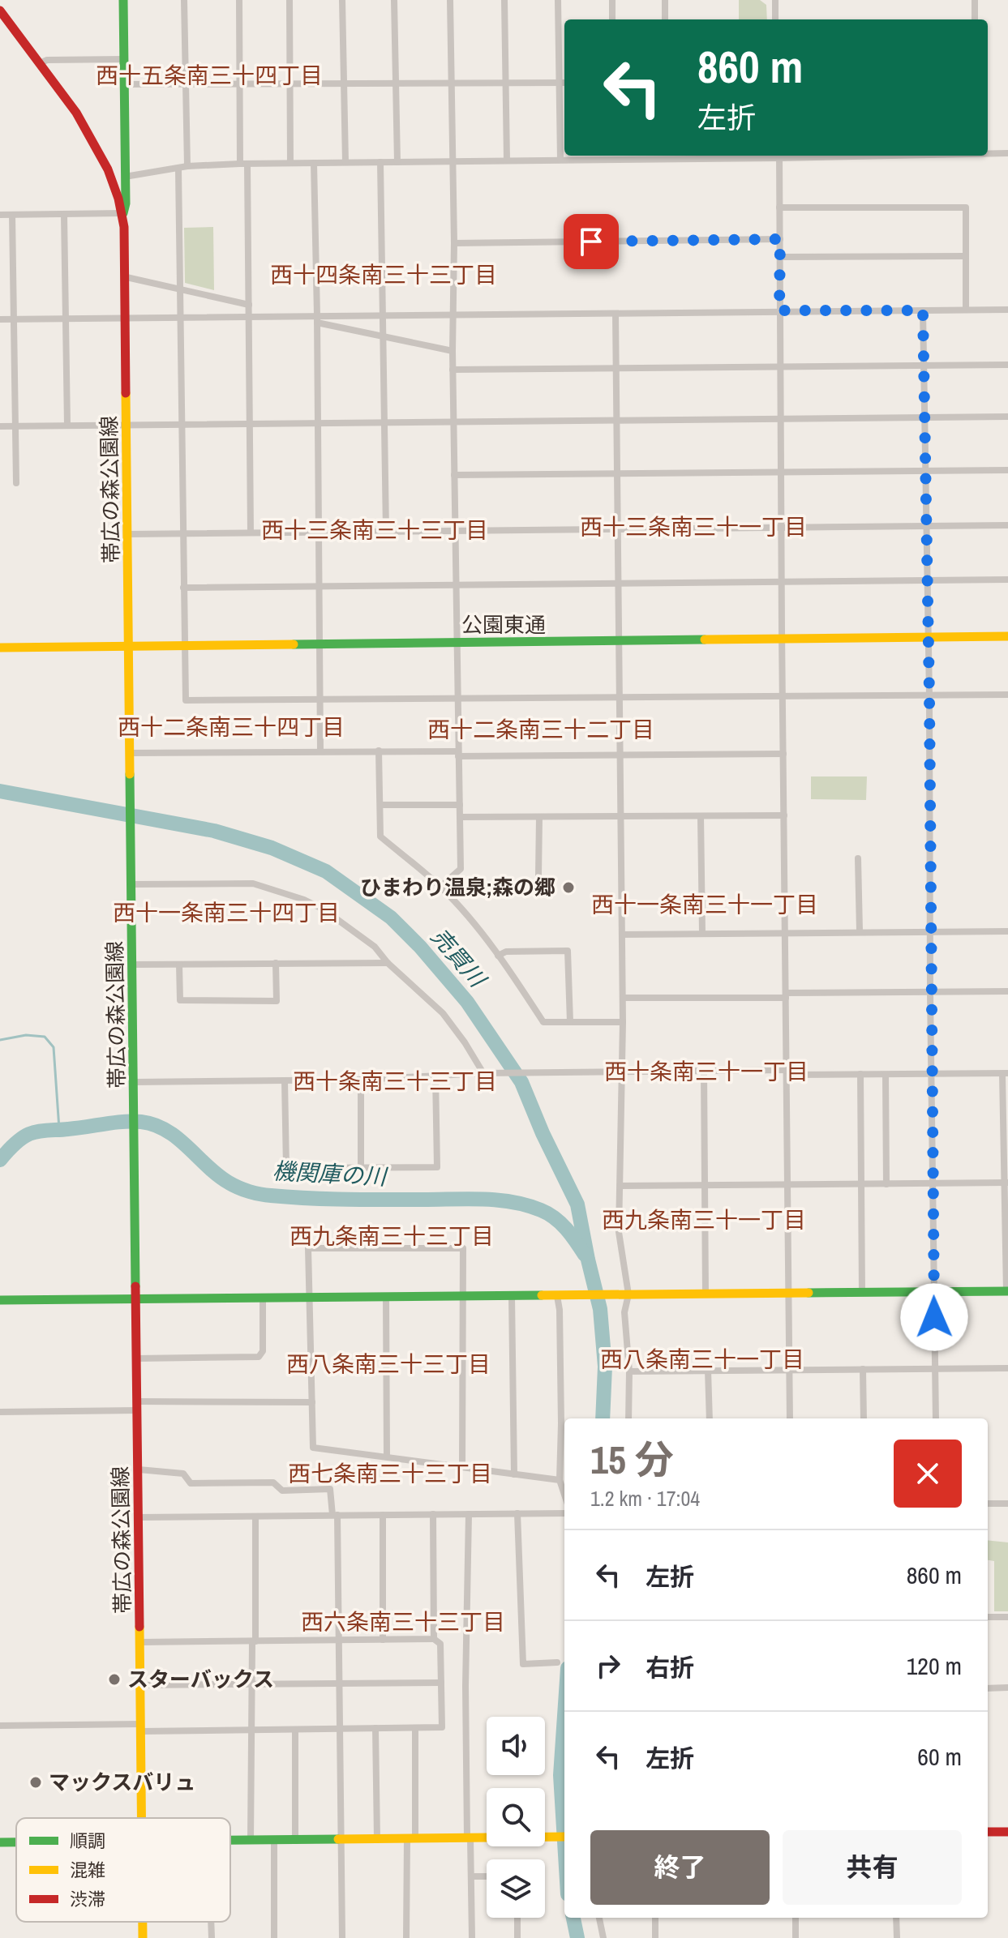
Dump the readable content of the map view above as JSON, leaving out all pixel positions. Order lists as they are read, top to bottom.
{
  "streets": {
    "street": ["帯広の森公園線", "公園東通"]
  },
  "crossings": [
    ["帯広の森公園線", "公園東通"]
  ],
  "districts": [
    "西十五条南三十四丁目",
    "西十四条南三十三丁目",
    "西十三条南三十一丁目",
    "西十三条南三十三丁目",
    "西十二条南三十四丁目",
    "西十二条南三十二丁目",
    "西十一条南三十一丁目",
    "西十一条南三十四丁目",
    "西十条南三十一丁目",
    "西十条南三十三丁目",
    "西九条南三十一丁目",
    "西九条南三十三丁目",
    "西八条南三十一丁目",
    "西八条南三十三丁目",
    "西七条南三十三丁目",
    "西六条南三十三丁目"
  ],
  "water": ["売買川", "機関庫の川"],
  "places": ["ひまわり温泉;森の郷", "スターバックス", "マックスバリュ"],
  "legend": ["順調", "混雑", "渋滞"],
  "page": {
    "turn": ["860 m", "左折"],
    "heading": ["15 分", "1.2 km · 17:04"],
    "list": [
      {
        "name": "左折",
        "value": "860 m"
      },
      {
        "name": "右折",
        "value": "120 m"
      },
      {
        "name": "左折",
        "value": "60 m"
      }
    ],
    "buttons": ["終了", "共有"]
  }
}
